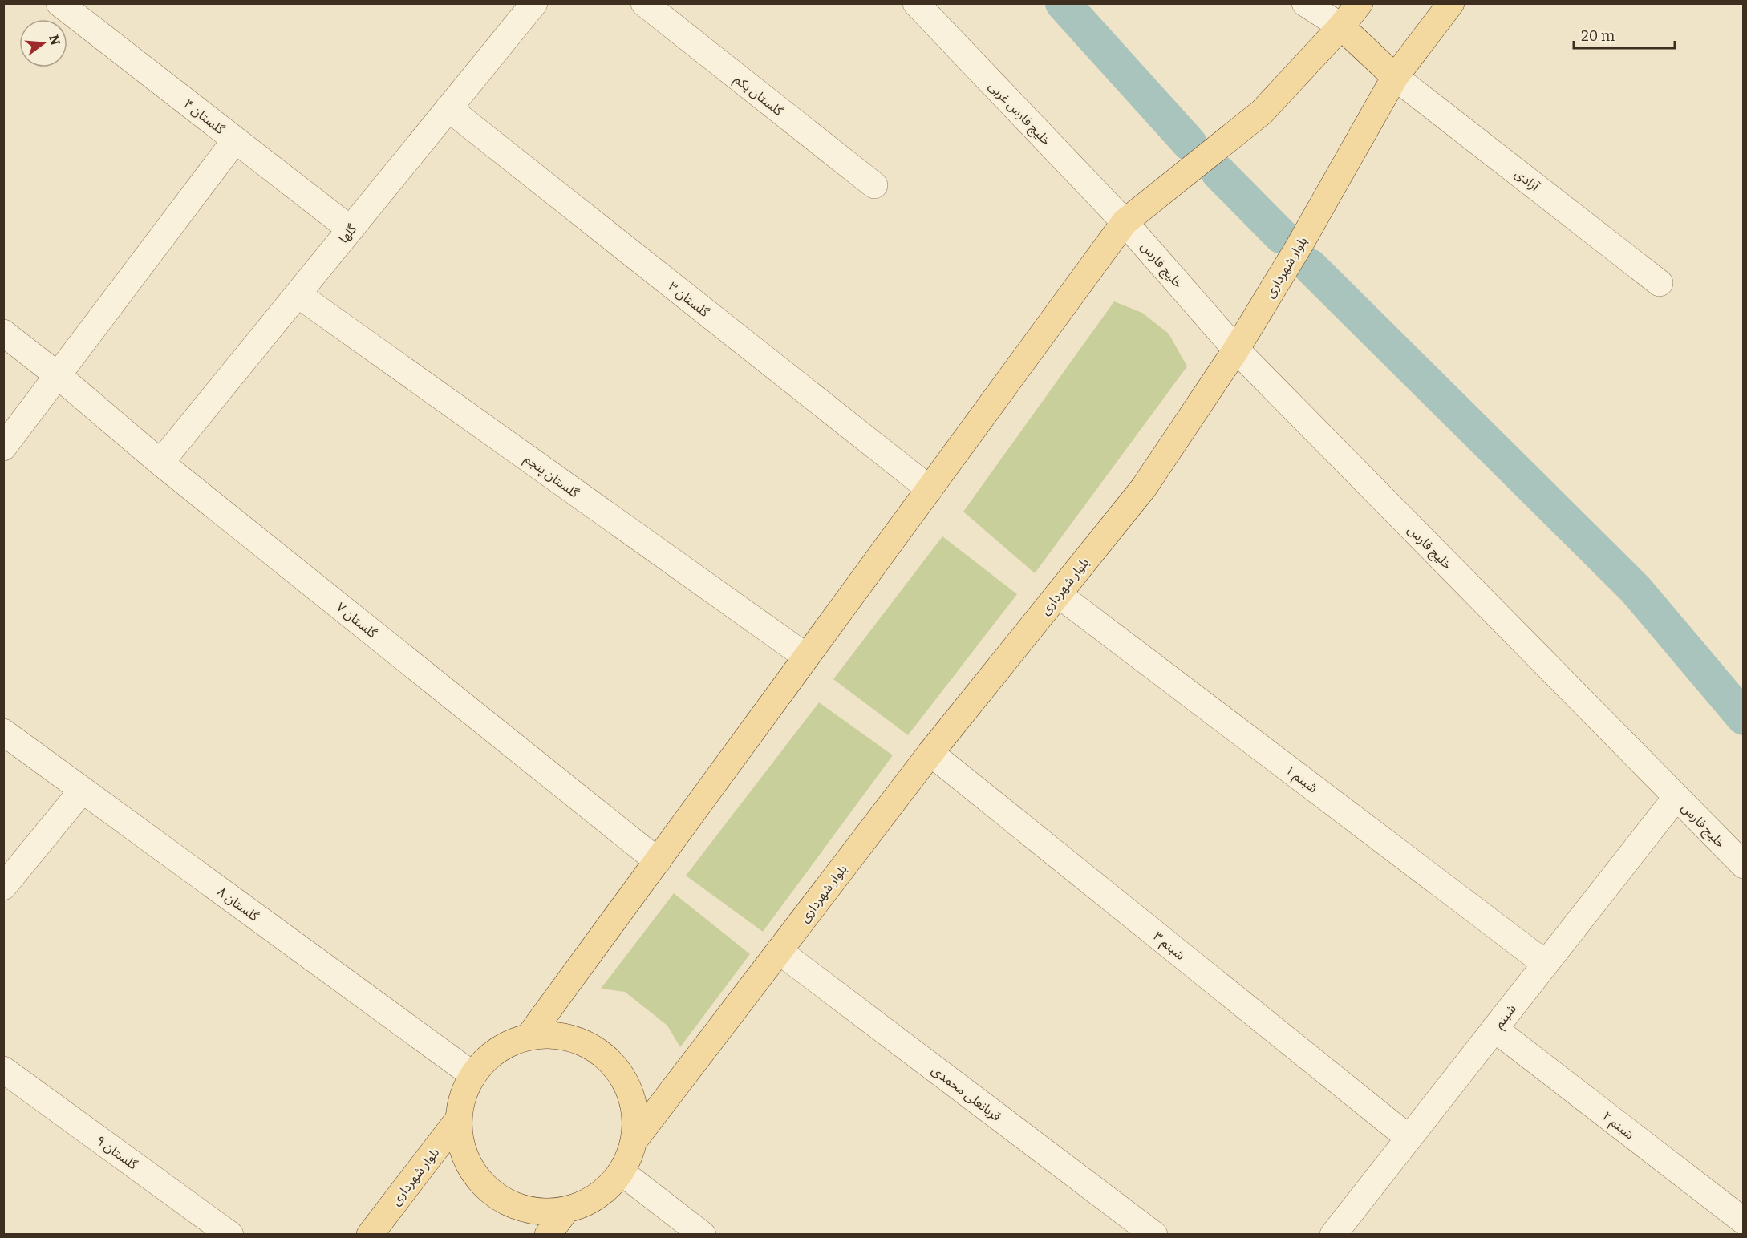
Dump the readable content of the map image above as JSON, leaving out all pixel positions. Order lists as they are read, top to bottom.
{
  "streets": {
    "main road": ["بلوار شهرداری"],
    "street": [
      "گلستان یکم",
      "خلیج فارس غربی",
      "گلستان ۴",
      "آزادی",
      "گلها",
      "خلیج فارس",
      "گلستان ۳",
      "گلستان پنجم",
      "گلستان ۷",
      "شبنم ۱",
      "گلستان ۸",
      "شبنم ۳",
      "شبنم",
      "قربانعلی محمدی",
      "شبنم ۲",
      "گلستان ۹"
    ]
  },
  "crossings": [
    ["خلیج فارس غربی", "خلیج فارس"],
    ["گلستان ۴", "گلها"],
    ["آزادی", "بلوار شهرداری"],
    ["گلها", "گلستان ۳"],
    ["گلها", "گلستان پنجم"],
    ["گلها", "گلستان ۷"],
    ["خلیج فارس", "بلوار شهرداری"],
    ["خلیج فارس", "شبنم"],
    ["بلوار شهرداری", "شبنم ۱"],
    ["بلوار شهرداری", "شبنم ۳"],
    ["بلوار شهرداری", "قربانعلی محمدی"],
    ["شبنم ۱", "شبنم"],
    ["شبنم ۳", "شبنم"],
    ["شبنم", "شبنم ۲"]
  ],
  "scale_bar": "20 m",
  "north": "right"
}
